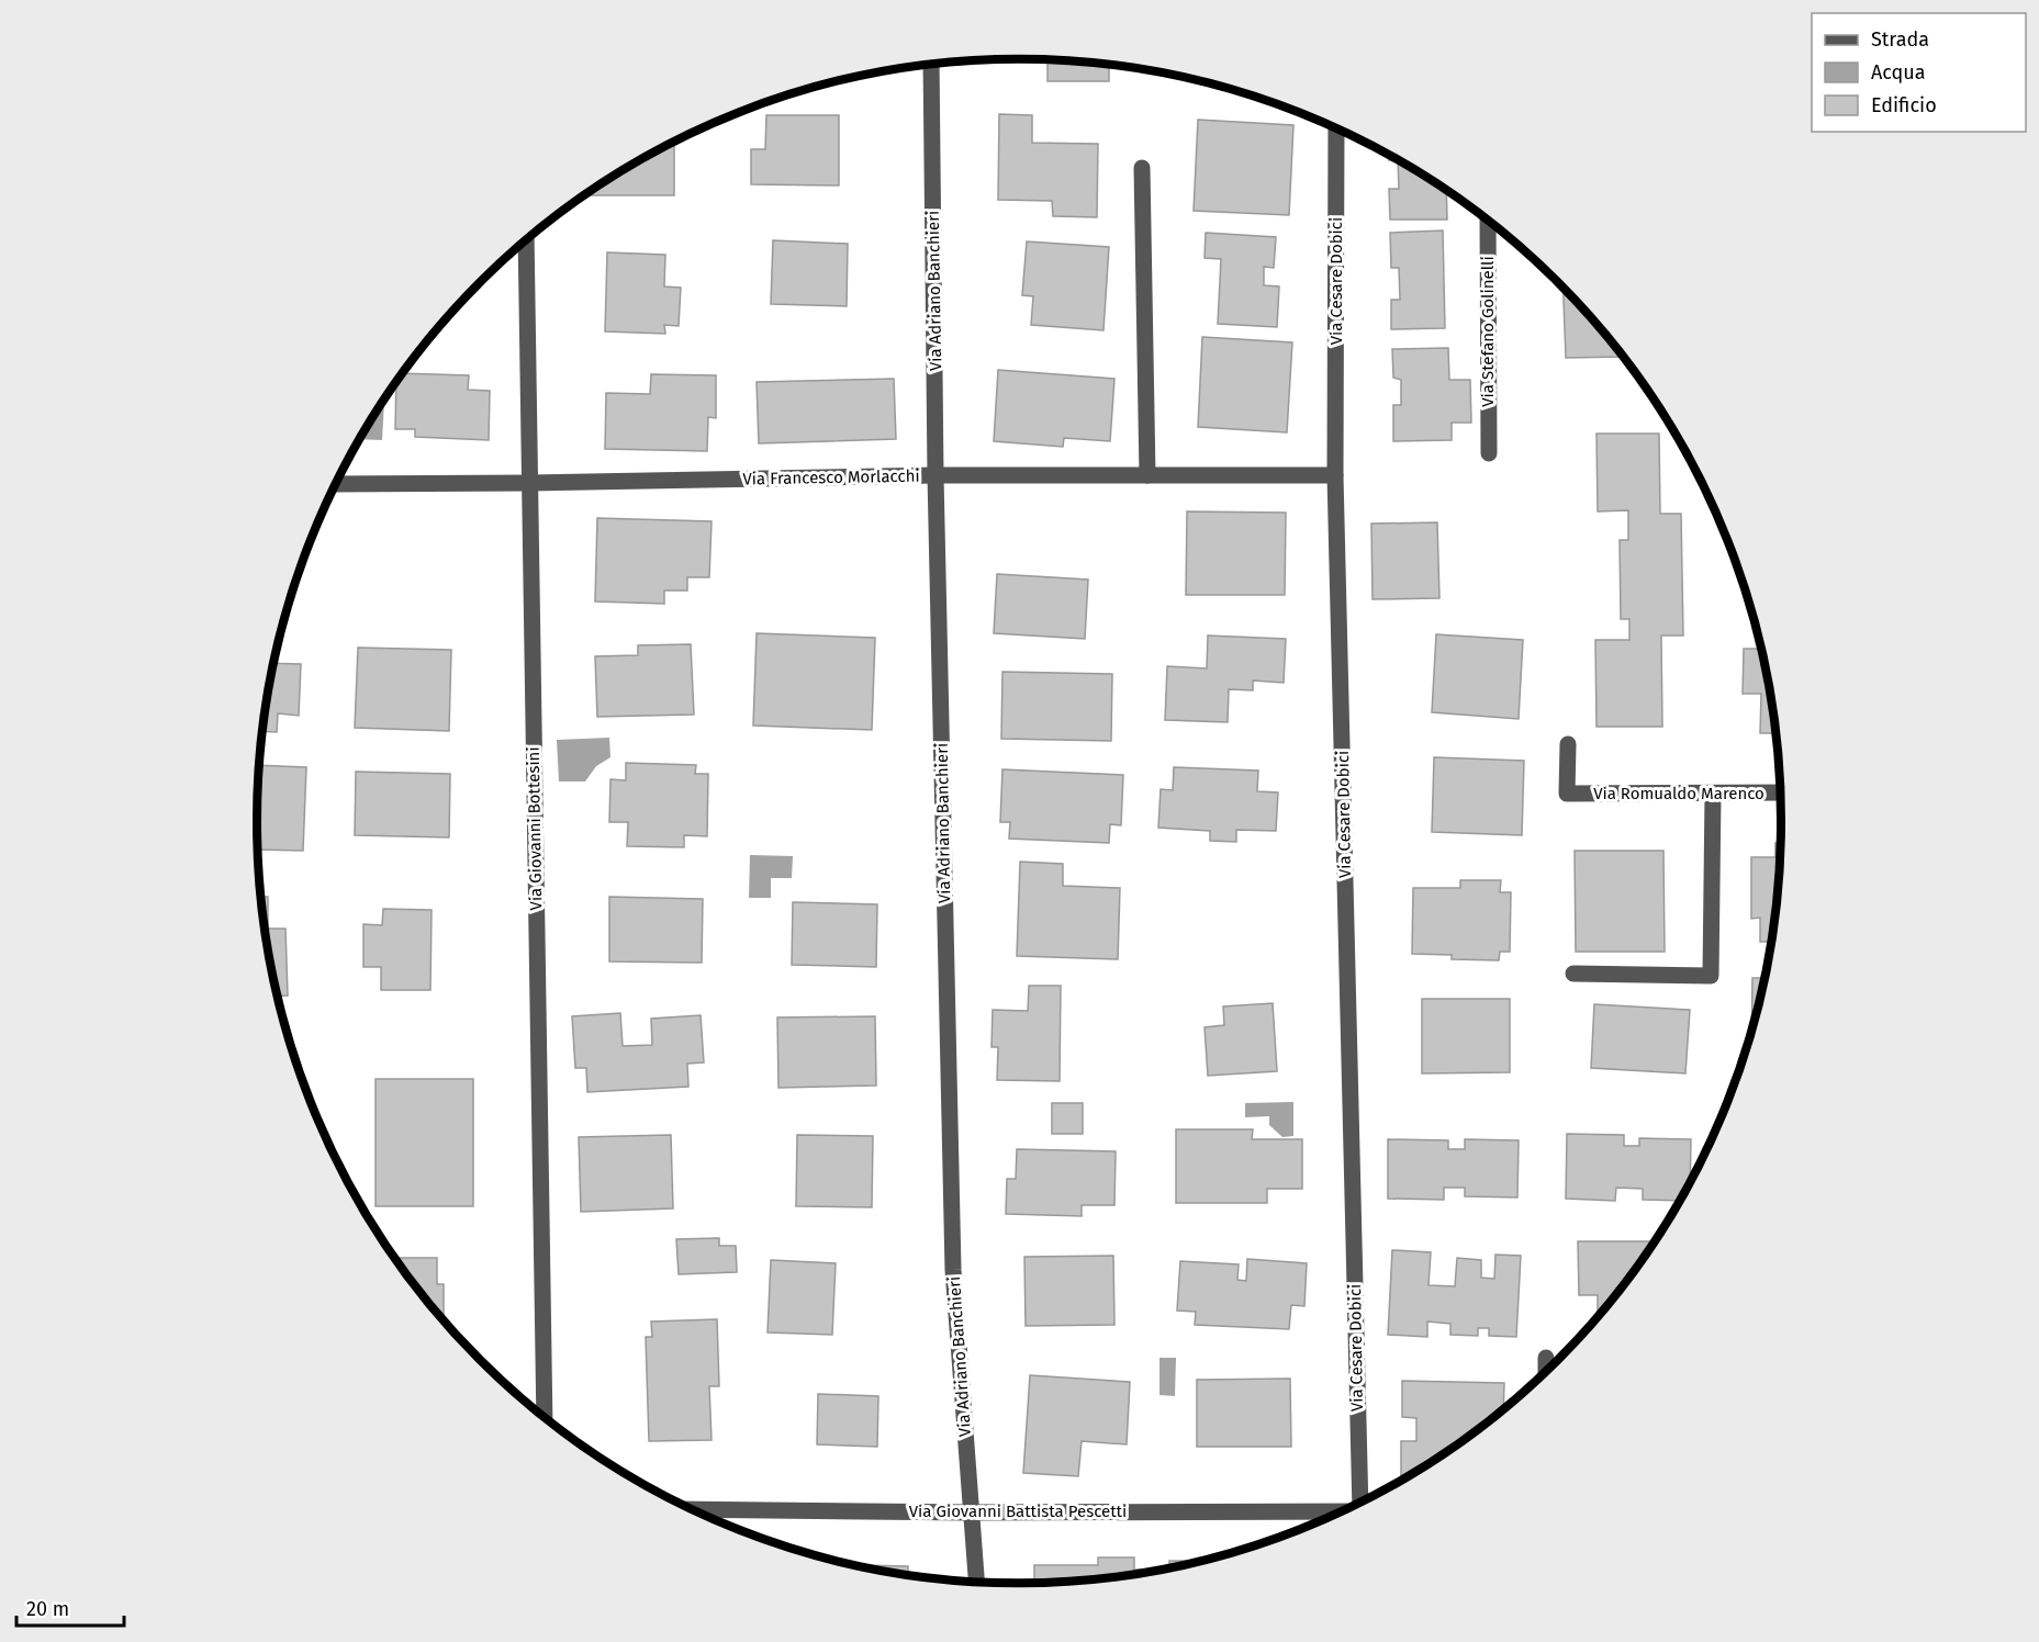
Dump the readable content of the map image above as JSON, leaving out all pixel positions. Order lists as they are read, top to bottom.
{
  "streets": {
    "street": [
      "Via Cesare Dobici",
      "Via Adriano Banchieri",
      "Via Stefano Golinelli",
      "Via Francesco Morlacchi",
      "Via Romualdo Marenco",
      "Via Giovanni Bottesini",
      "Via Giovanni Battista Pescetti"
    ]
  },
  "crossings": [
    ["Via Cesare Dobici", "Via Francesco Morlacchi"],
    ["Via Adriano Banchieri", "Via Francesco Morlacchi"],
    ["Via Adriano Banchieri", "Via Giovanni Battista Pescetti"],
    ["Via Francesco Morlacchi", "Via Giovanni Bottesini"]
  ],
  "legend": ["Strada", "Acqua", "Edificio"],
  "scale_bar": "20 m"
}
